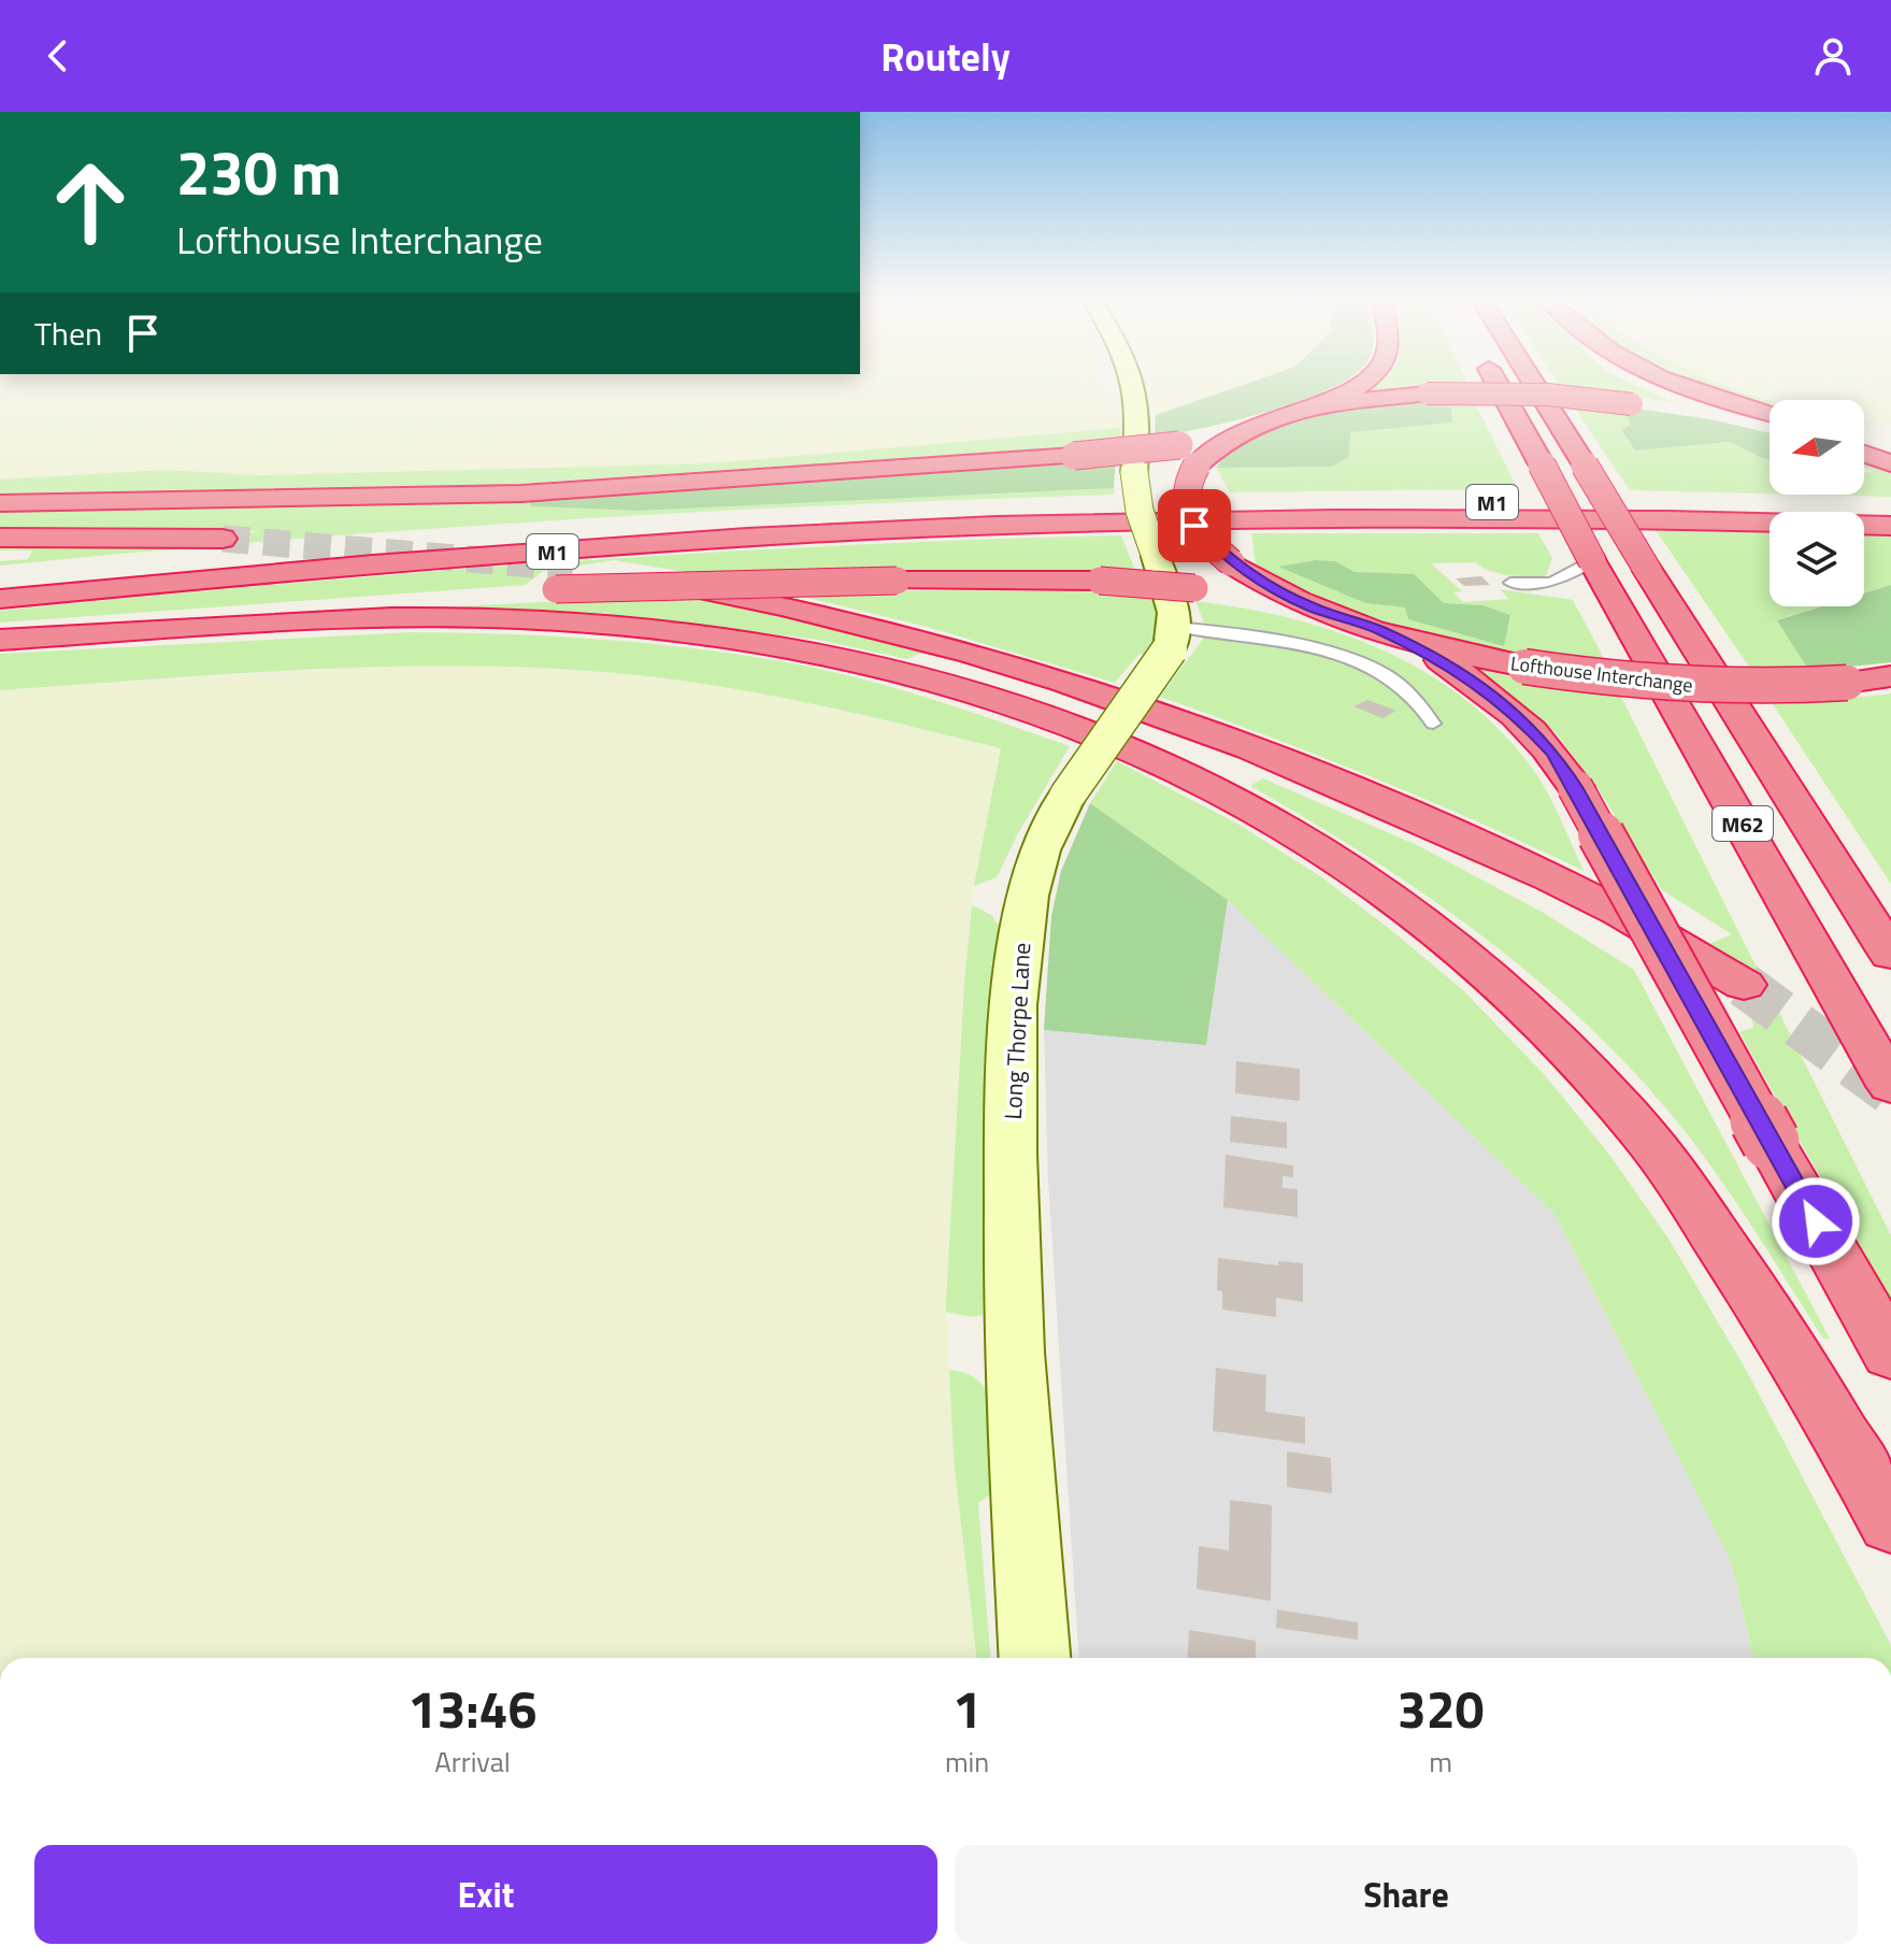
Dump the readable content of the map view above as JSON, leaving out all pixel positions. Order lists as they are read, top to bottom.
{
  "streets": {
    "highway": ["M1", "Lofthouse Interchange", "M62"],
    "main road": ["Long Thorpe Lane"]
  },
  "north": "left",
  "page": {
    "header": "Routely",
    "turn": ["230 m", "Lofthouse Interchange"],
    "then": "Then",
    "eta": [
      "13:46",
      "Arrival",
      "1",
      "min",
      "320",
      "m"
    ],
    "buttons": ["Exit", "Share"]
  }
}
